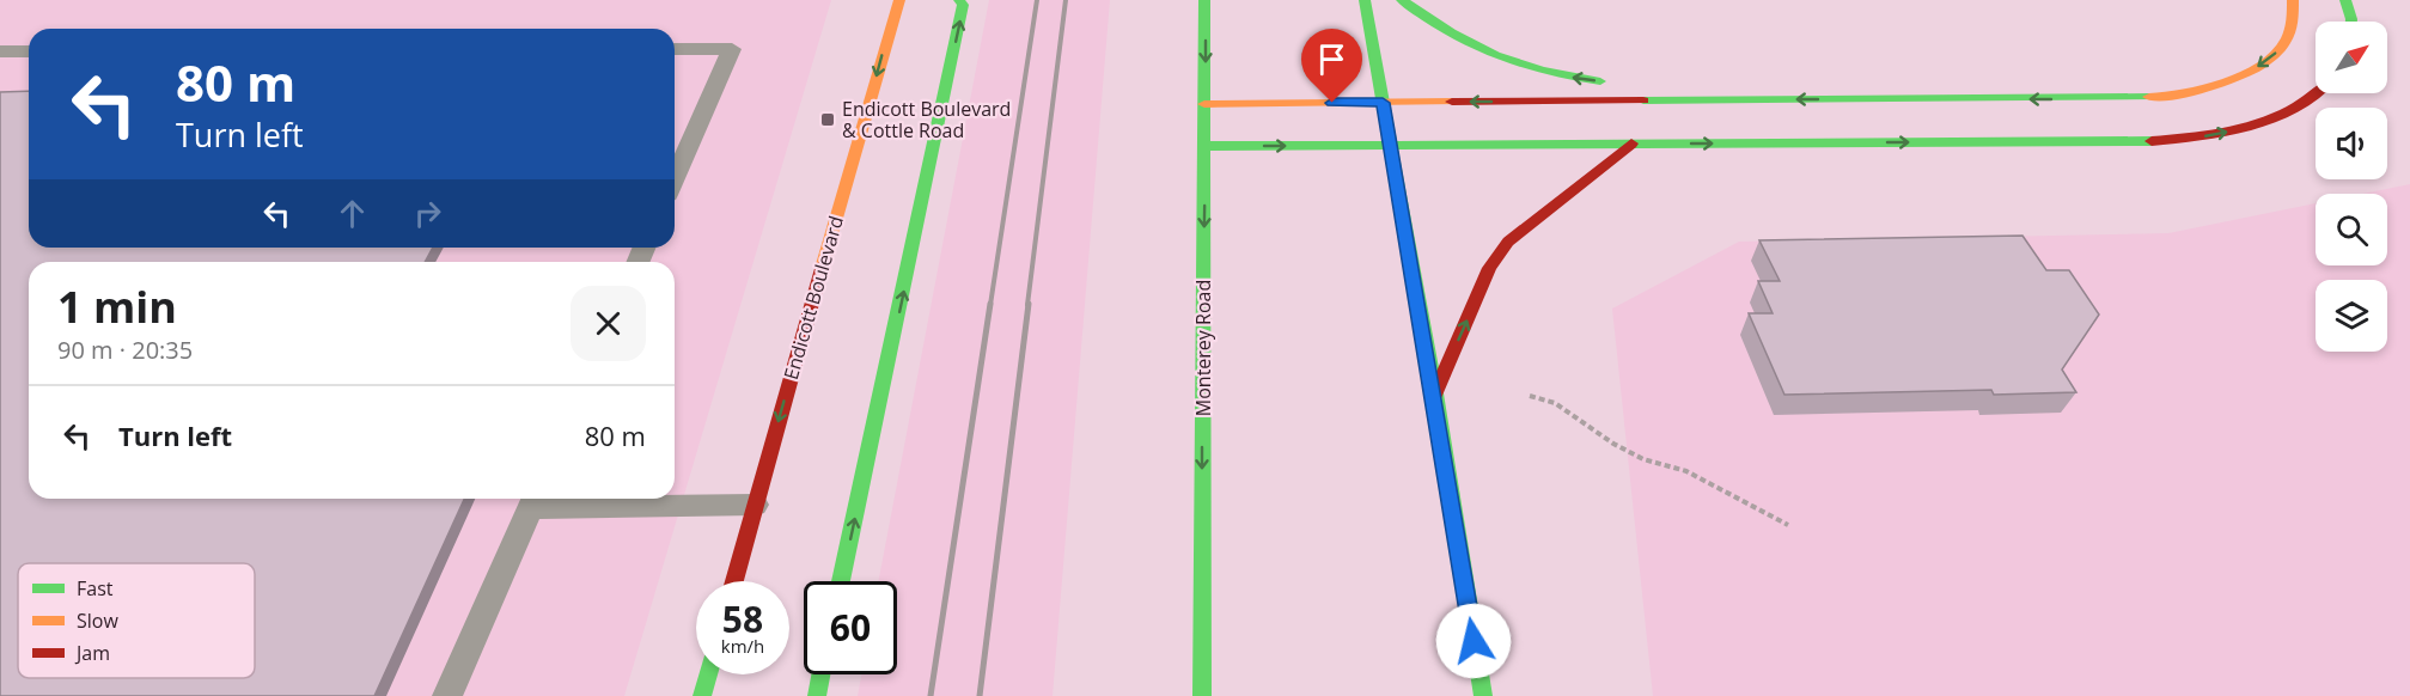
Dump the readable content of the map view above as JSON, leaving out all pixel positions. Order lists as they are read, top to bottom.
{
  "streets": {
    "main road": ["Endicott Boulevard", "Monterey Road"]
  },
  "one_way": ["Monterey Road"],
  "places": {
    "transit": ["Endicott Boulevard & Cottle Road"]
  },
  "legend": ["Fast", "Slow", "Jam"],
  "north": "top right",
  "page": {
    "turn": ["80 m", "Turn left"],
    "heading": ["1 min", "90 m · 20:35"],
    "list": [
      {
        "name": "Turn left",
        "value": "80 m"
      }
    ],
    "speed": "58 km/h",
    "limit": "60"
  }
}
